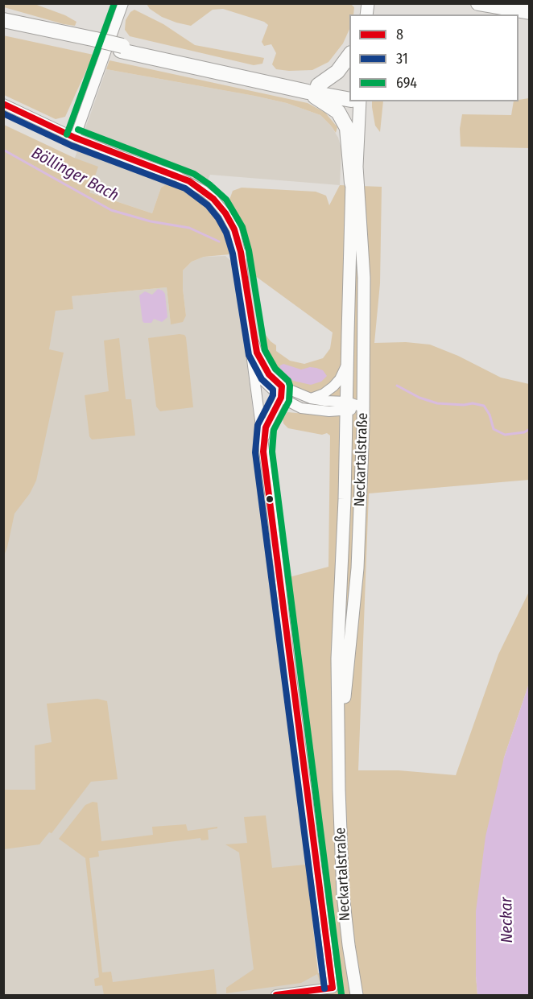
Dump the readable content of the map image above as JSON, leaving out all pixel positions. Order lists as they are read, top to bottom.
{
  "streets": {
    "main road": ["Neckartalstraße"]
  },
  "water": ["Böllinger Bach", "Neckar"],
  "lines": ["transit line 694", "transit line 8", "transit line 31"],
  "legend": ["8", "31", "694"]
}
